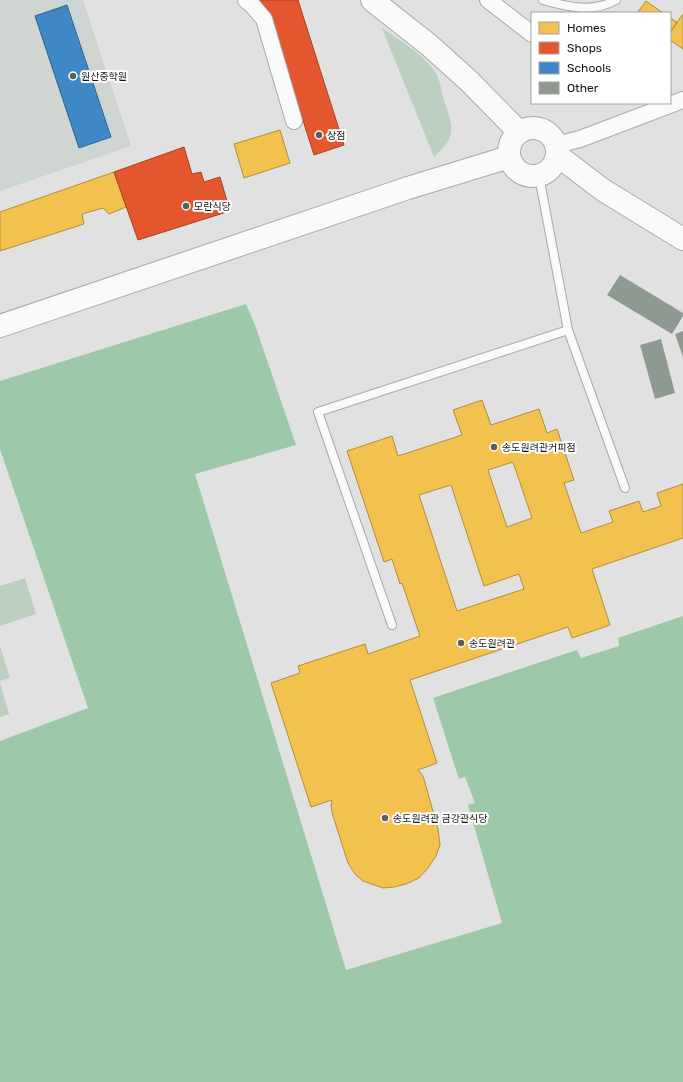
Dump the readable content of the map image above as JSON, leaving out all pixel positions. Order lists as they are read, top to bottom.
{
  "places": [
    "원산중학원",
    "상점",
    "모란식당",
    "송도원려관커피점",
    "송도원려관",
    "송도원려관 금강관식당"
  ],
  "legend": [
    "Homes",
    "Shops",
    "Schools",
    "Other"
  ]
}
